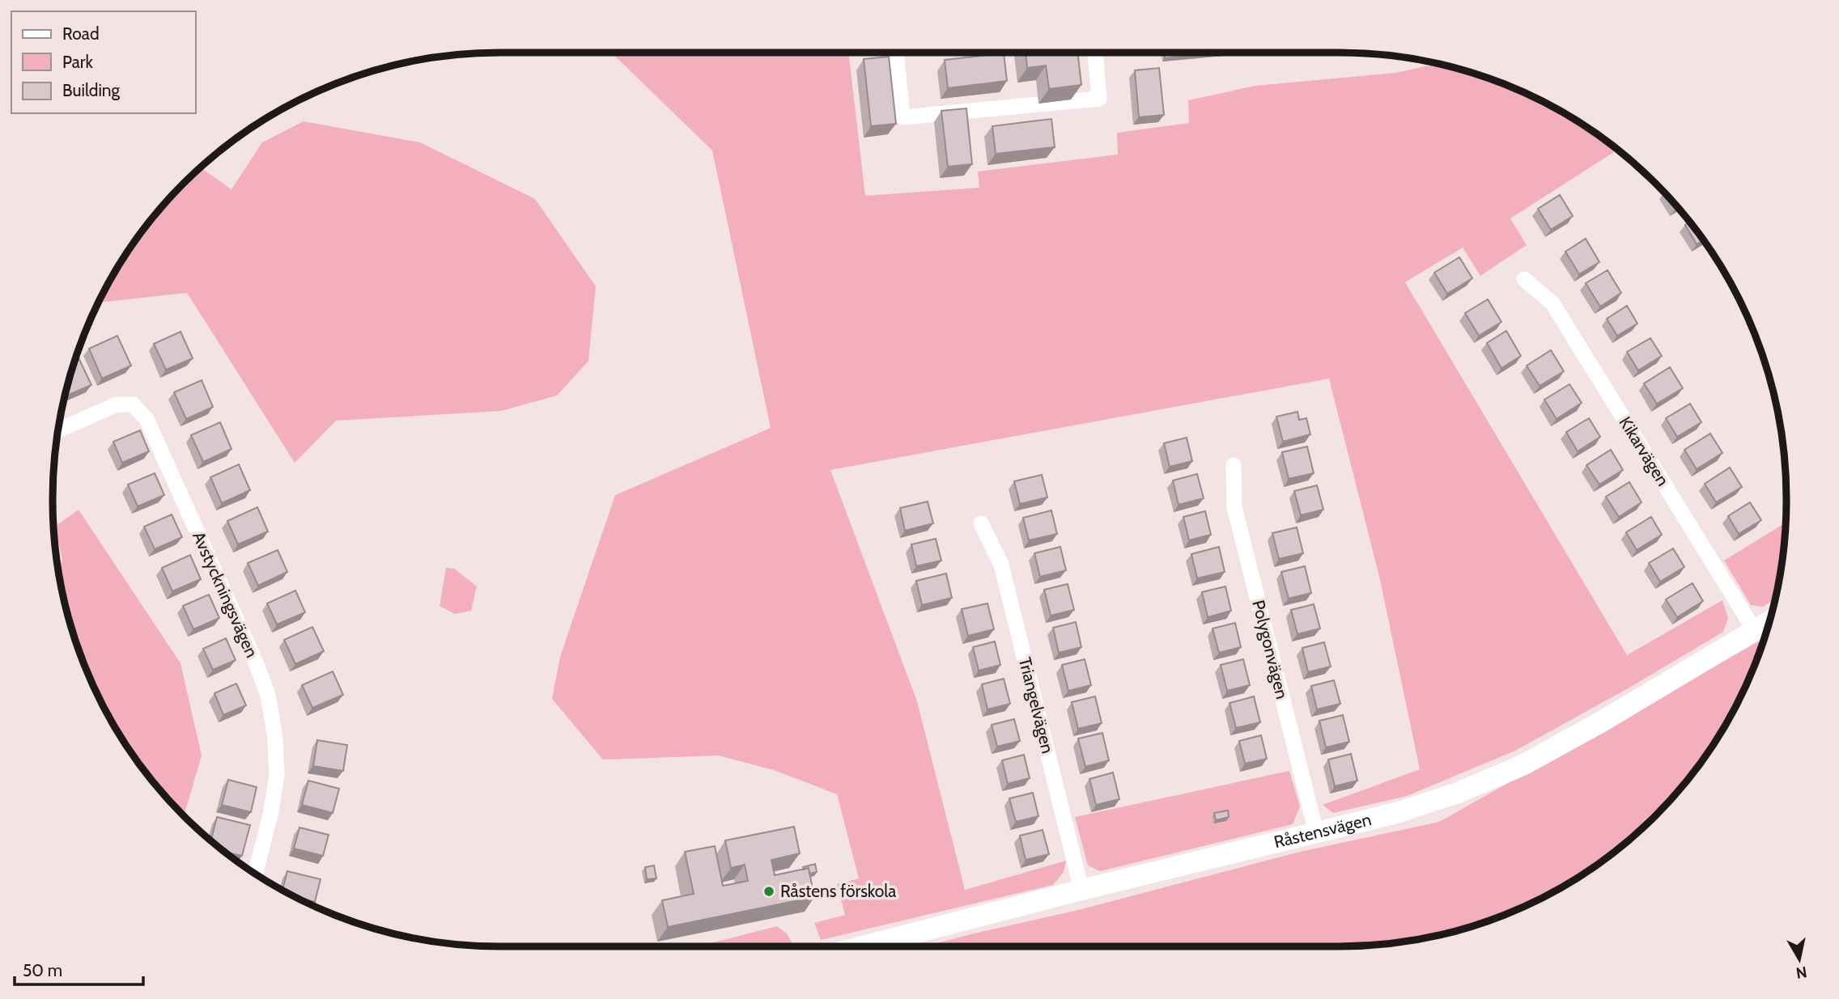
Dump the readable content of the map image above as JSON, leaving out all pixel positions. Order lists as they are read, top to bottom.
{
  "streets": {
    "street": [
      "Kikarvägen",
      "Avstyckningsvägen",
      "Polygonvägen",
      "Triangelvägen",
      "Råstensvägen"
    ]
  },
  "crossings": [
    ["Kikarvägen", "Råstensvägen"],
    ["Polygonvägen", "Råstensvägen"],
    ["Triangelvägen", "Råstensvägen"]
  ],
  "places": ["Råstens förskola"],
  "legend": ["Road", "Park", "Building"],
  "scale_bar": "50 m",
  "north": "bottom"
}
